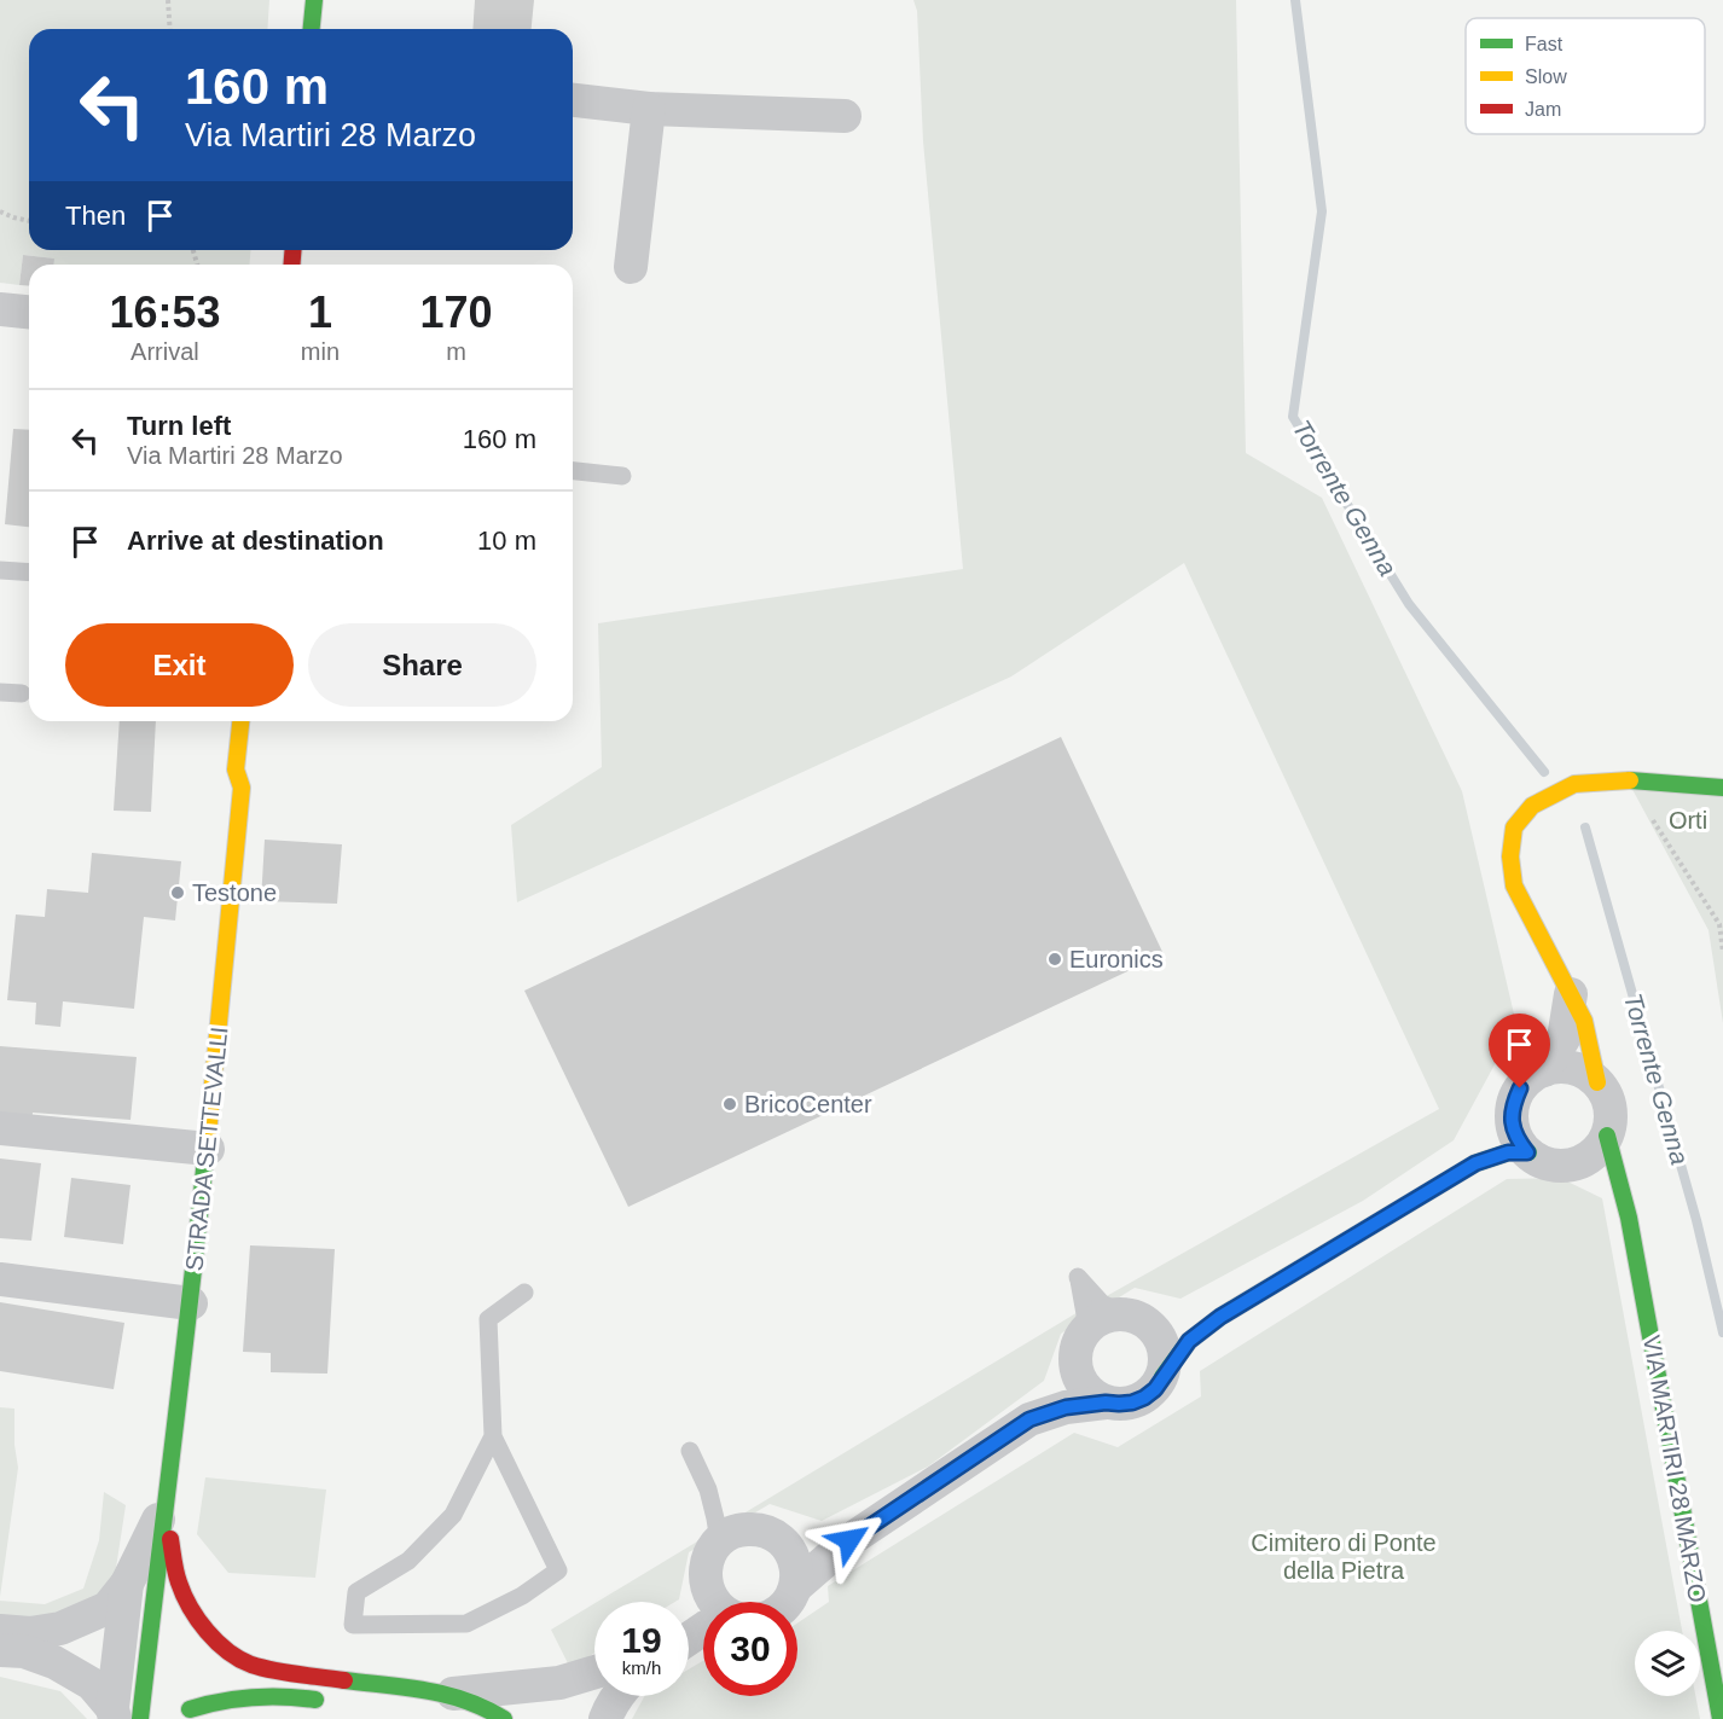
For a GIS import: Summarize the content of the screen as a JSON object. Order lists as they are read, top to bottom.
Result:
{
  "streets": {
    "main road": ["STRADA SETTEVALLI", "VIA MARTIRI 28 MARZO"]
  },
  "water": ["Torrente Genna"],
  "parks": ["Orti", "Cimitero di Ponte della Pietra"],
  "places": ["Testone", "Euronics", "BricoCenter"],
  "legend": ["Fast", "Slow", "Jam"],
  "page": {
    "turn": ["160 m", "Via Martiri 28 Marzo"],
    "then": "Then",
    "eta": [
      "16:53",
      "Arrival",
      "1",
      "min",
      "170",
      "m"
    ],
    "list": [
      {
        "name": "Turn left",
        "note": "Via Martiri 28 Marzo",
        "value": "160 m"
      },
      {
        "name": "Arrive at destination",
        "value": "10 m"
      }
    ],
    "buttons": ["Exit", "Share"],
    "speed": "19 km/h",
    "limit": "30"
  }
}
